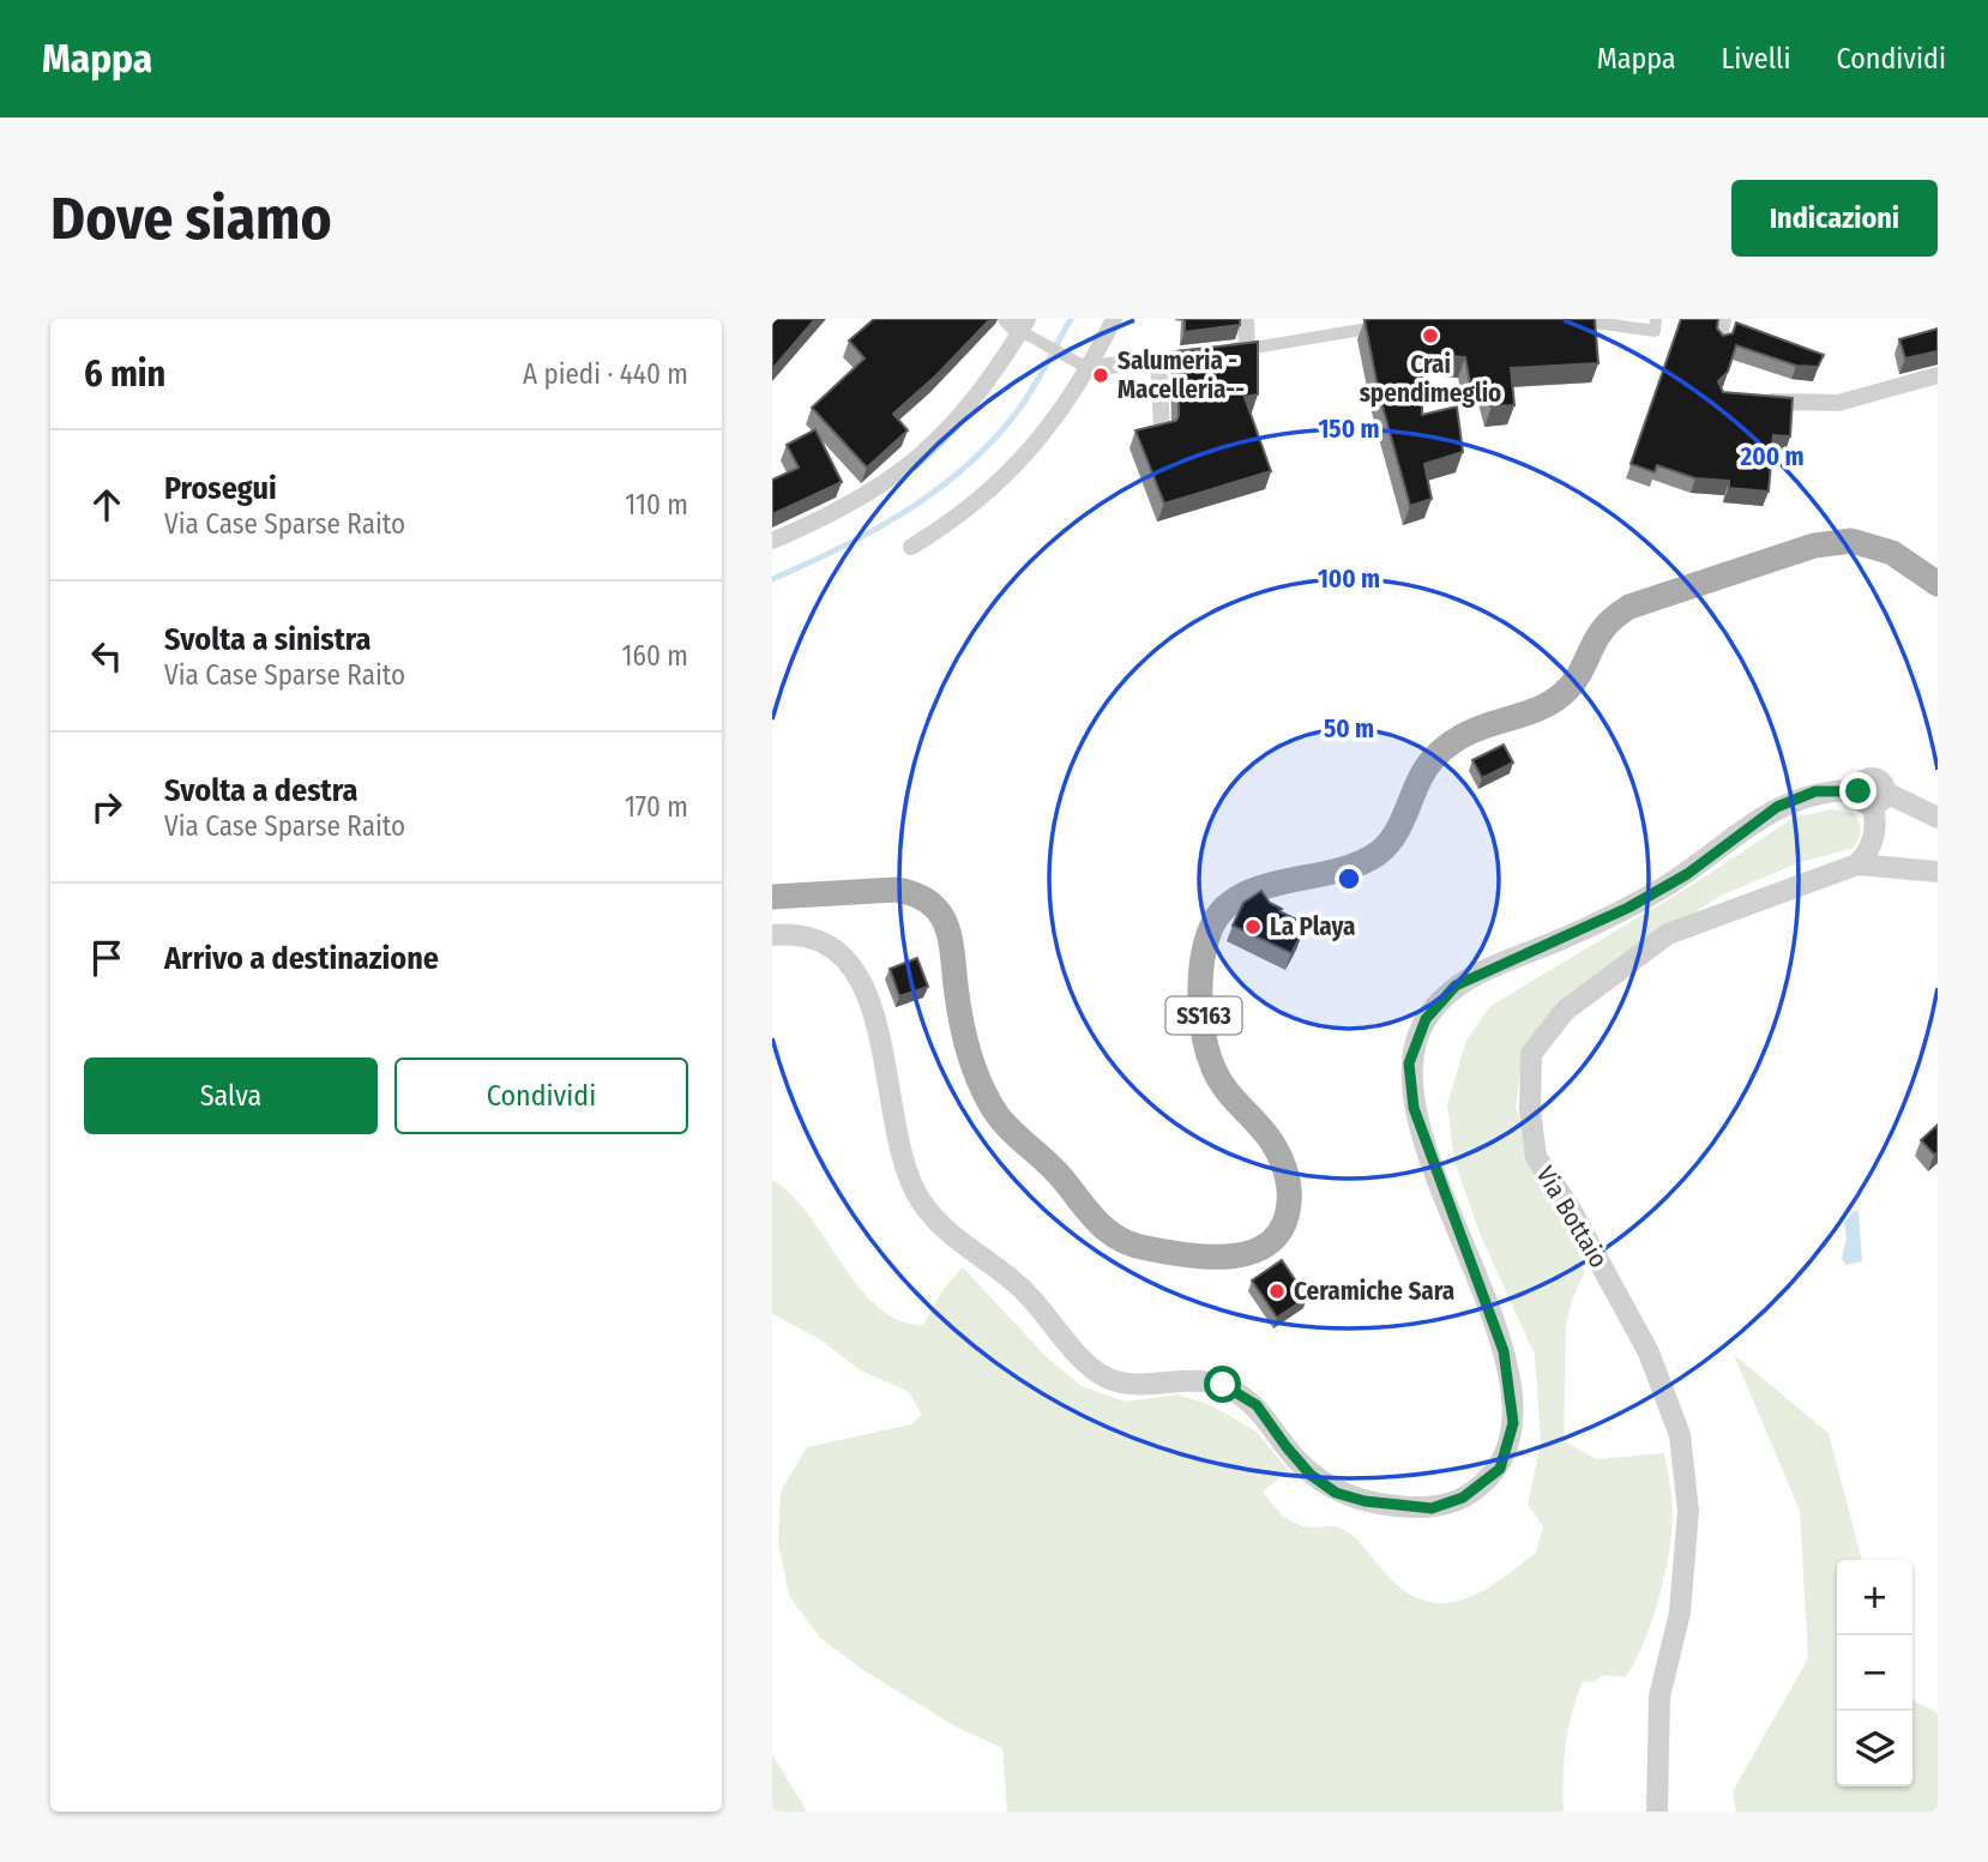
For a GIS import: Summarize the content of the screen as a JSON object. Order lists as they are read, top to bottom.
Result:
{
  "streets": {
    "main road": ["SS163"],
    "street": ["Via Bottaio"]
  },
  "places": [
    "Crai spendimeglio",
    "Salumeria - Macelleria--",
    "La Playa",
    "Ceramiche Sara"
  ],
  "page": {
    "header": "Mappa",
    "nav": ["Mappa", "Livelli", "Condividi"],
    "buttons": [
      "Indicazioni",
      ["Salva", "Condividi"]
    ],
    "title": "Dove siamo",
    "heading": ["6 min", "A piedi · 440 m"],
    "list": [
      ["Prosegui", "Via Case Sparse Raito", "110 m"],
      ["Svolta a sinistra", "Via Case Sparse Raito", "160 m"],
      ["Svolta a destra", "Via Case Sparse Raito", "170 m"],
      "Arrivo a destinazione"
    ],
    "map_buttons": ["+", "−"]
  },
  "rings": [
    "150 m",
    "200 m",
    "100 m",
    "50 m"
  ]
}
